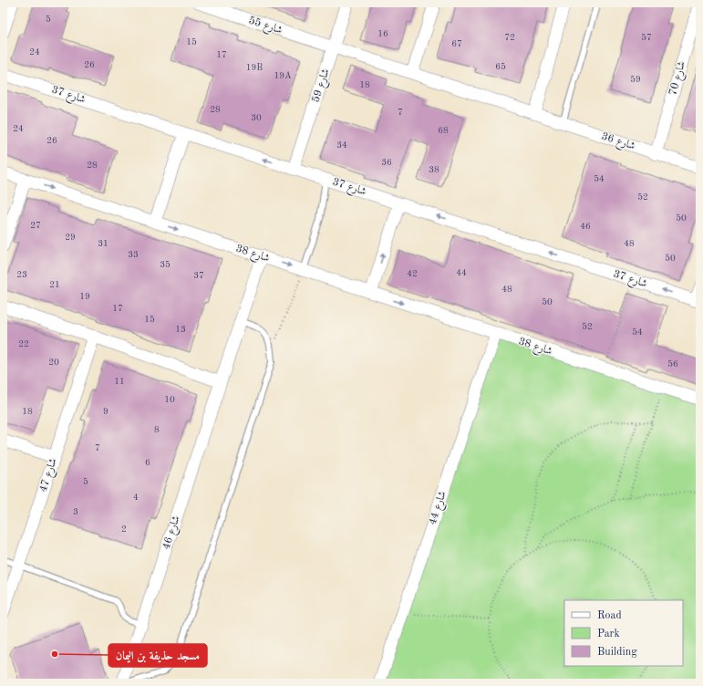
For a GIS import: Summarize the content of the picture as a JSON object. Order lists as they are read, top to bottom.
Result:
{
  "streets": {
    "street": [
      "شارع 55",
      "شارع 70",
      "شارع 59",
      "شارع 37",
      "شارع 36",
      "شارع 38",
      "شارع 47",
      "شارع 44",
      "شارع 46"
    ]
  },
  "crossings": [
    ["شارع 55", "شارع 59"],
    ["شارع 55", "شارع 36"],
    ["شارع 70", "شارع 36"],
    ["شارع 59", "شارع 37"],
    ["شارع 59", "شارع 36"],
    ["شارع 38", "شارع 44"],
    ["شارع 38", "شارع 46"]
  ],
  "one_way": ["شارع 37", "شارع 38"],
  "places": ["مسجد حذيفة بن اليمان"],
  "house_numbers": [
    "5",
    "16",
    "72",
    "57",
    "15",
    "67",
    "24",
    "17",
    "26",
    "65",
    "19B",
    "19A",
    "59",
    "18",
    "28",
    "7",
    "30",
    "24",
    "68",
    "26",
    "34",
    "36",
    "28",
    "38",
    "54",
    "52",
    "50",
    "27",
    "46",
    "29",
    "31",
    "48",
    "33",
    "50",
    "35",
    "44",
    "42",
    "23",
    "37",
    "21",
    "48",
    "19",
    "50",
    "17",
    "15",
    "52",
    "13",
    "54",
    "22",
    "20",
    "56",
    "11",
    "10",
    "18",
    "9",
    "8",
    "7",
    "6",
    "5",
    "4",
    "3",
    "2"
  ],
  "legend": ["Road", "Park", "Building"]
}
